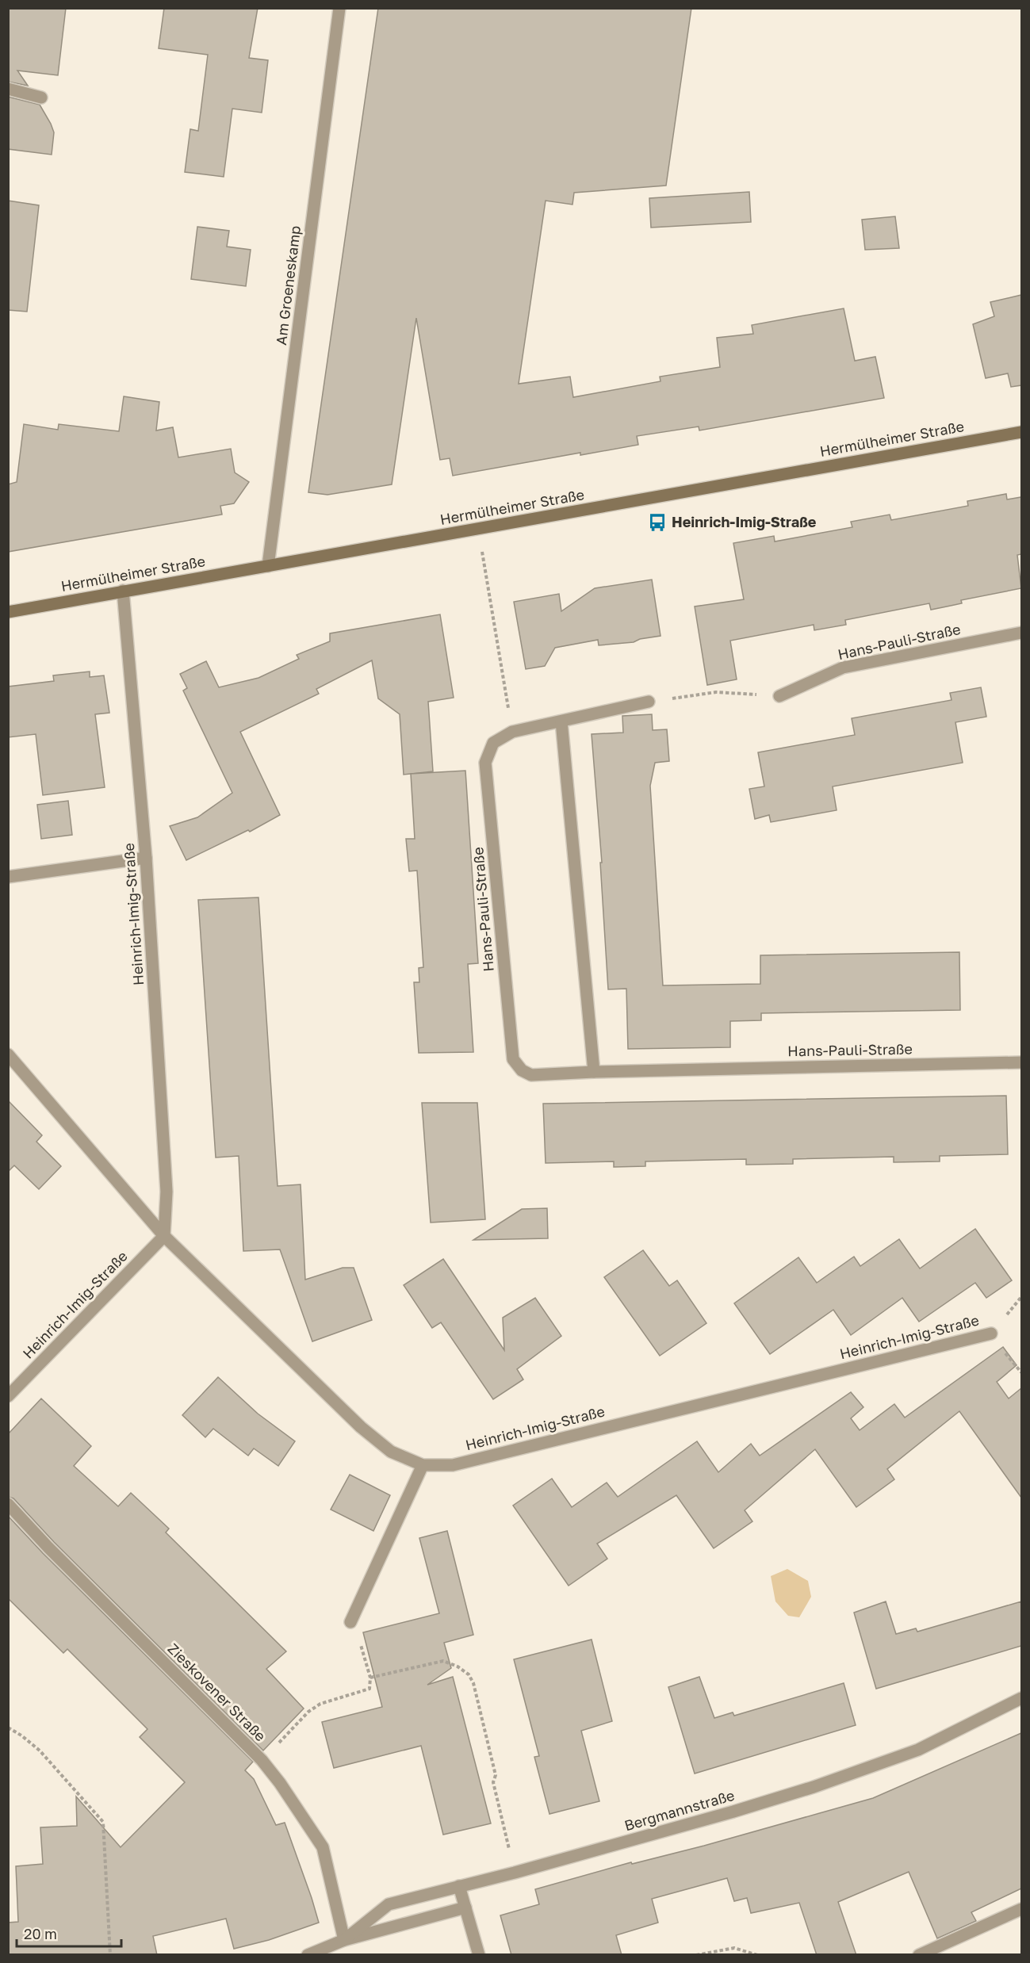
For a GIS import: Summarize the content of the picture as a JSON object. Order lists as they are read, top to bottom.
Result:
{
  "streets": {
    "street": [
      "Am Groeneskamp",
      "Hermülheimer Straße",
      "Hans-Pauli-Straße",
      "Heinrich-Imig-Straße",
      "Zieskovener Straße",
      "Bergmannstraße"
    ]
  },
  "crossings": [
    ["Am Groeneskamp", "Hermülheimer Straße"],
    ["Hermülheimer Straße", "Heinrich-Imig-Straße"],
    ["Zieskovener Straße", "Bergmannstraße"]
  ],
  "places": {
    "bus stop": ["Heinrich-Imig-Straße"]
  },
  "scale_bar": "20 m"
}
